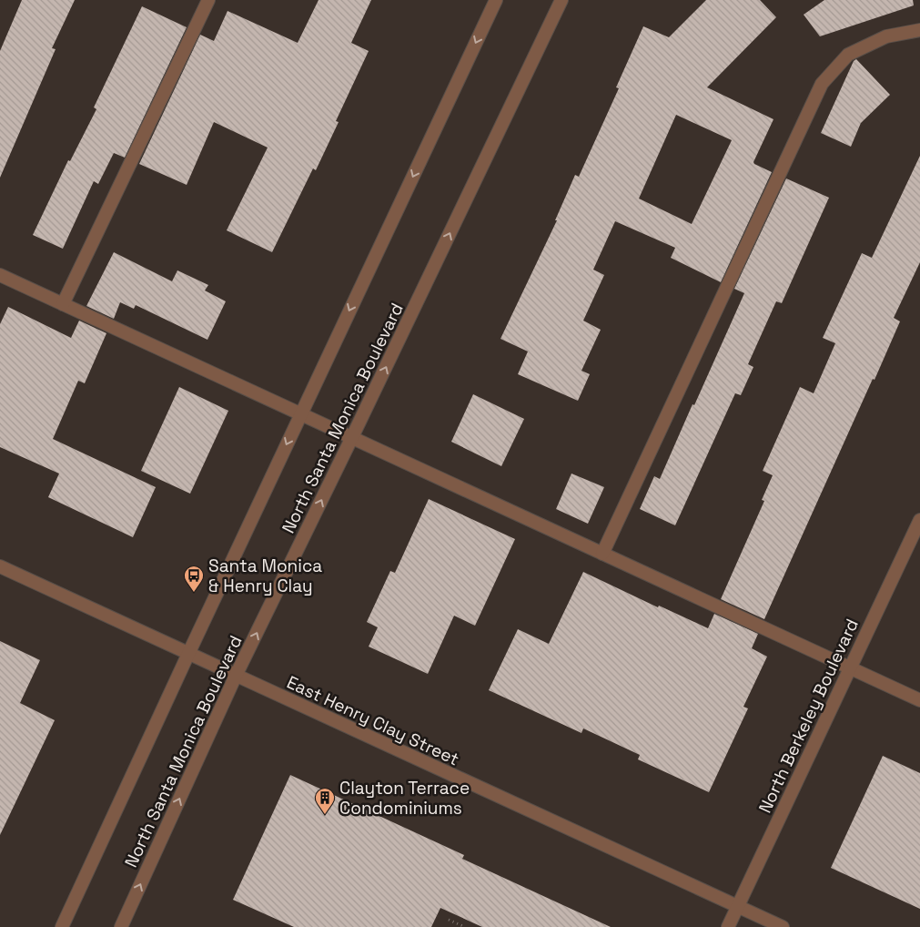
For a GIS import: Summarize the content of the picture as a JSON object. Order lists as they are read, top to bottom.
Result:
{
  "streets": {
    "street": ["North Santa Monica Boulevard", "North Berkeley Boulevard", "East Henry Clay Street"]
  },
  "crossings": [
    ["North Santa Monica Boulevard", "East Henry Clay Street"],
    ["North Berkeley Boulevard", "East Henry Clay Street"]
  ],
  "places": {
    "bus stop": ["Santa Monica & Henry Clay"],
    "building": ["Clayton Terrace Condominiums"]
  }
}
